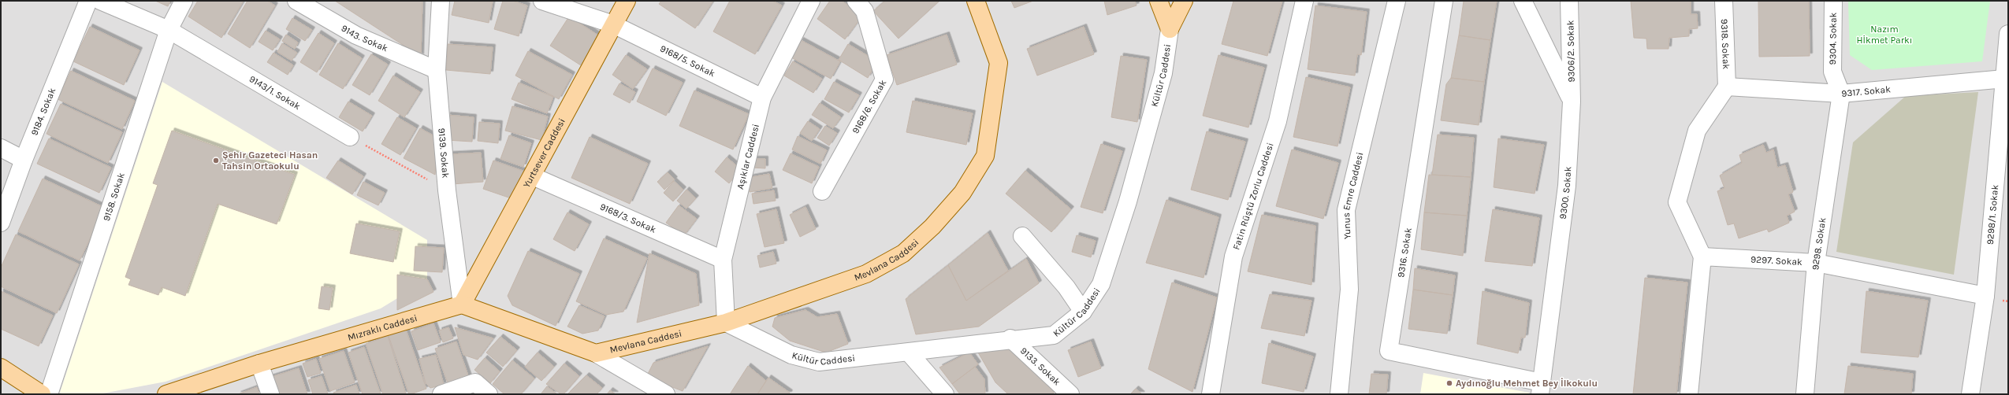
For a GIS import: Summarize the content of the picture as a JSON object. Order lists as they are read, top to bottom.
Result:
{
  "streets": {
    "main road": [
      "Kültür Caddesi",
      "Yurtsever Caddesi",
      "Mevlana Caddesi",
      "Mızraklı Caddesi"
    ],
    "street": [
      "9143. Sokak",
      "9304. Sokak",
      "9318. Sokak",
      "9306/2. Sokak",
      "9168/5. Sokak",
      "9317. Sokak",
      "9143/1. Sokak",
      "9168/6. Sokak",
      "9184. Sokak",
      "9139. Sokak",
      "Aşıklar Caddesi",
      "9300. Sokak",
      "Yunus Emre Caddesi",
      "9158. Sokak",
      "Fatin Rüştü Zorlu Caddesi",
      "9298/1. Sokak",
      "9168/3. Sokak",
      "9298. Sokak",
      "9316. Sokak",
      "9297. Sokak",
      "9133. Sokak"
    ]
  },
  "crossings": [
    ["9143. Sokak", "9139. Sokak"],
    ["9304. Sokak", "9317. Sokak"],
    ["9304. Sokak", "9298. Sokak"],
    ["9318. Sokak", "9317. Sokak"],
    ["9306/2. Sokak", "9300. Sokak"],
    ["9168/5. Sokak", "Yurtsever Caddesi"],
    ["9168/5. Sokak", "Aşıklar Caddesi"],
    ["Kültür Caddesi", "Aşıklar Caddesi"],
    ["Kültür Caddesi", "Mevlana Caddesi"],
    ["Kültür Caddesi", "9133. Sokak"],
    ["9317. Sokak", "9298/1. Sokak"],
    ["9317. Sokak", "9298. Sokak"],
    ["9143/1. Sokak", "9158. Sokak"],
    ["9139. Sokak", "Yurtsever Caddesi"],
    ["9139. Sokak", "Mızraklı Caddesi"],
    ["Yurtsever Caddesi", "9168/3. Sokak"],
    ["Yurtsever Caddesi", "Mızraklı Caddesi"],
    ["Aşıklar Caddesi", "9168/3. Sokak"],
    ["Aşıklar Caddesi", "Mevlana Caddesi"],
    ["9300. Sokak", "9316. Sokak"],
    ["9298/1. Sokak", "9297. Sokak"],
    ["9298. Sokak", "9297. Sokak"]
  ],
  "parks": ["Nazım Hİkmet Parkı"],
  "places": ["Şehir Gazeteci Hasan Tahsin Ortaokulu", "Aydınoğlu Mehmet Bey İlkokulu"]
}
